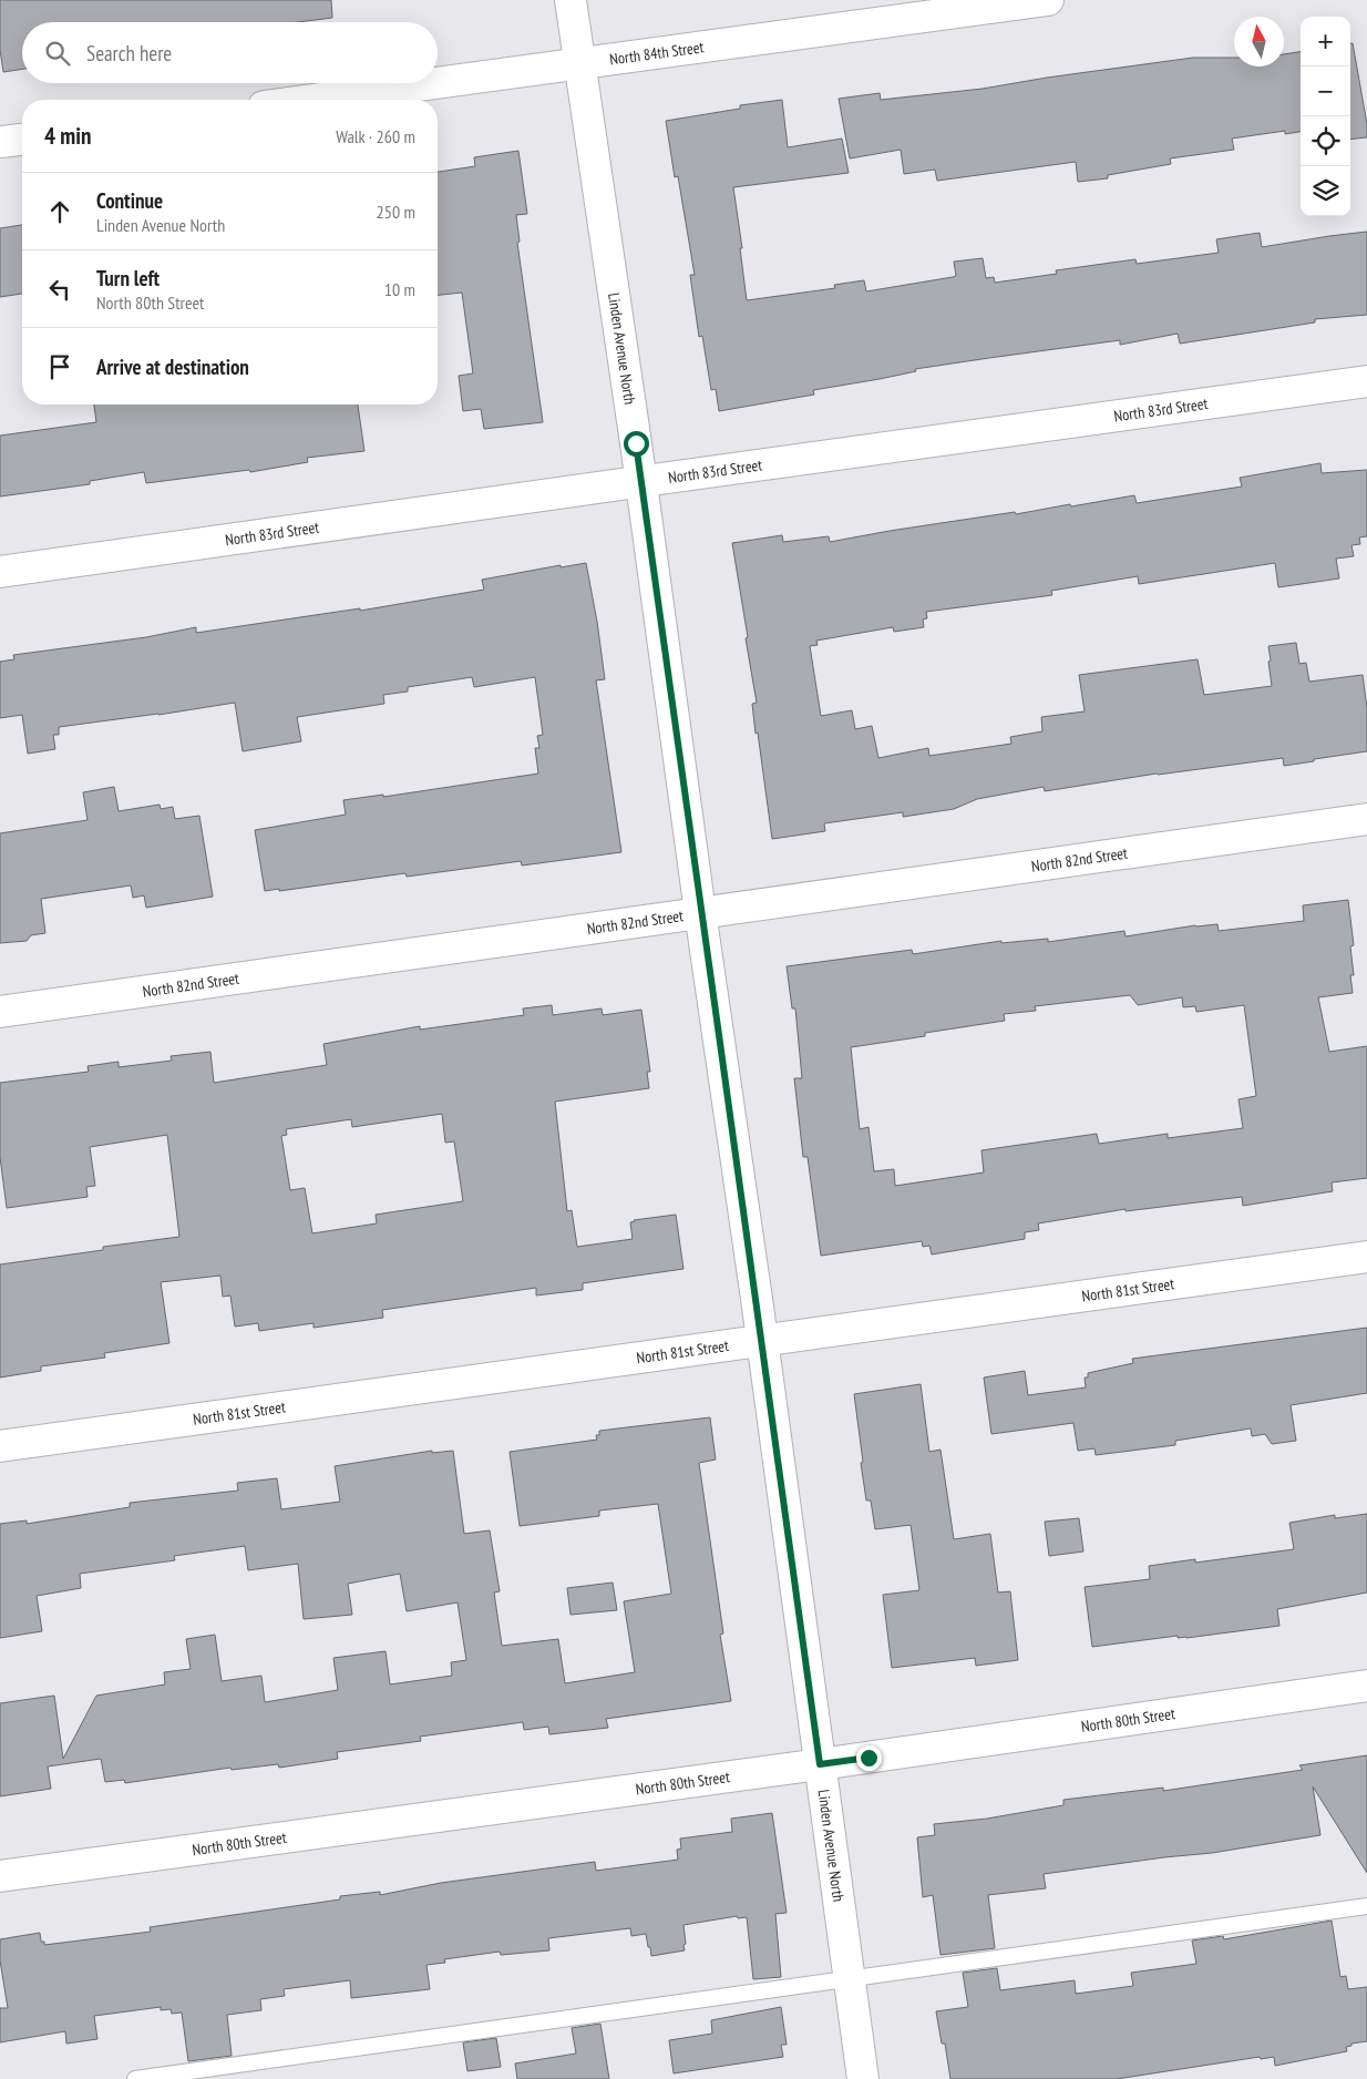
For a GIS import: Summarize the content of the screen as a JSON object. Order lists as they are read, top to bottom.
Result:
{
  "streets": {
    "street": [
      "North 84th Street",
      "Linden Avenue North",
      "North 83rd Street",
      "North 82nd Street",
      "North 81st Street",
      "North 80th Street"
    ]
  },
  "crossings": [
    ["North 84th Street", "Linden Avenue North"],
    ["Linden Avenue North", "North 83rd Street"],
    ["Linden Avenue North", "North 82nd Street"],
    ["Linden Avenue North", "North 81st Street"],
    ["Linden Avenue North", "North 80th Street"]
  ],
  "north": "top",
  "page": {
    "map_buttons": ["+", "−"],
    "search": "Search here",
    "heading": ["4 min", "Walk · 260 m"],
    "list": [
      ["Continue", "Linden Avenue North", "250 m"],
      ["Turn left", "North 80th Street", "10 m"],
      "Arrive at destination"
    ]
  }
}
